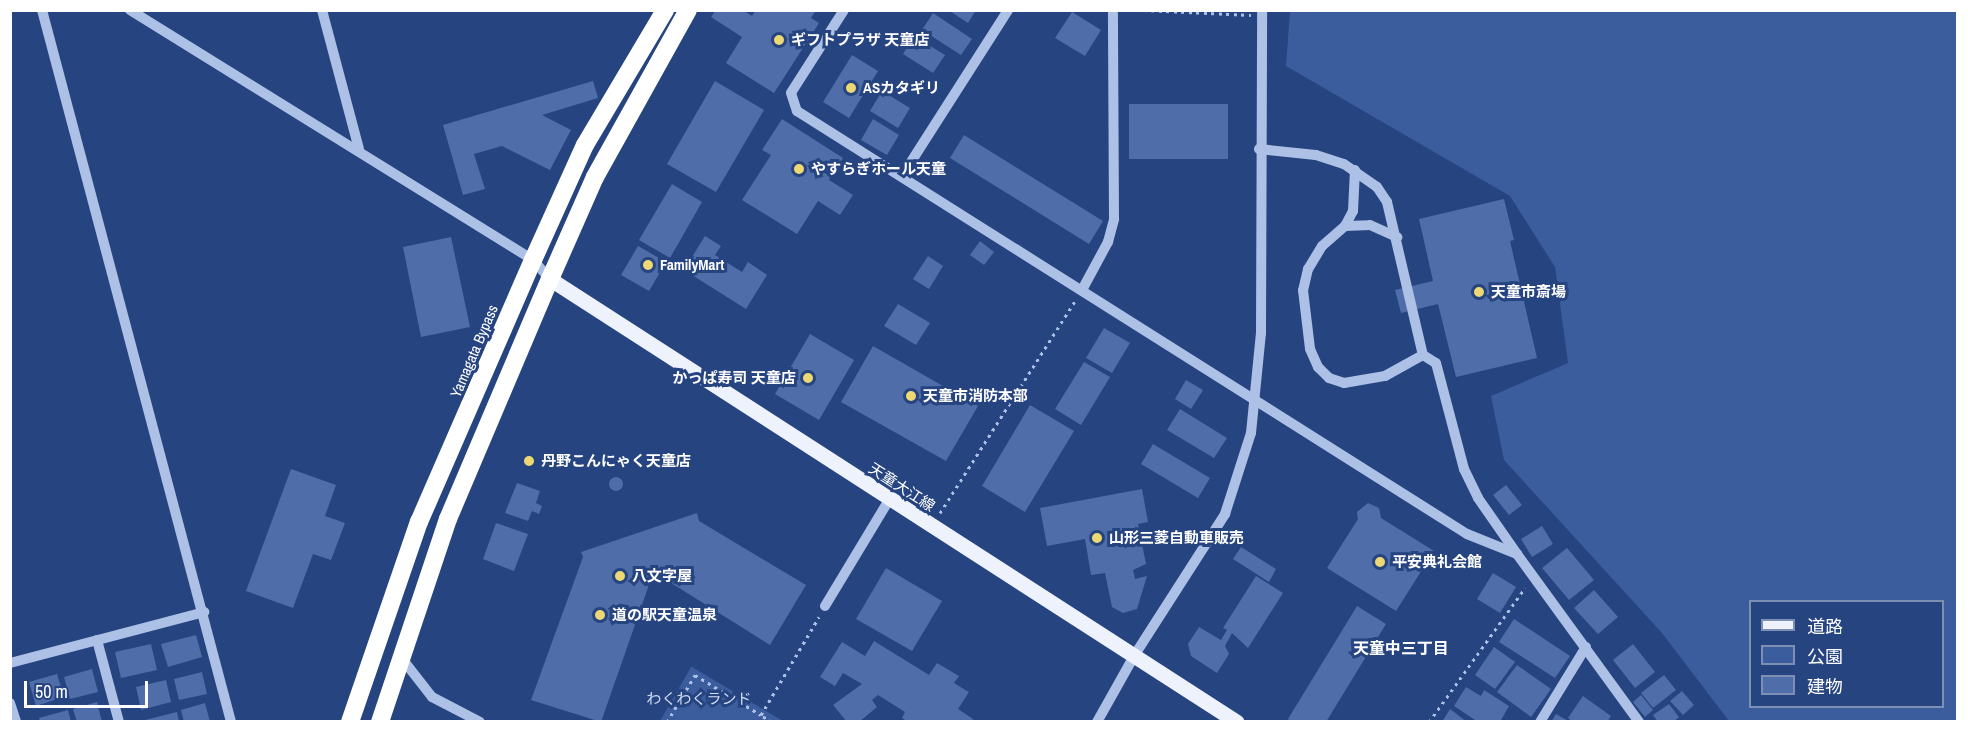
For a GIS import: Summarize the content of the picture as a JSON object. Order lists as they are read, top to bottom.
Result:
{
  "streets": {
    "highway": ["Yamagata Bypass"],
    "main road": ["天童大江線"]
  },
  "districts": ["天童中三丁目"],
  "parks": ["わくわくランド"],
  "places": [
    "ギフトプラザ 天童店",
    "ASカタギリ",
    "やすらぎホール天童",
    "FamilyMart",
    "天童市斎場",
    "かっぱ寿司 天童店",
    "天童市消防本部",
    "丹野こんにゃく天童店",
    "山形三菱自動車販売",
    "平安典礼会館",
    "八文字屋",
    "道の駅天童温泉"
  ],
  "legend": ["道路", "公園", "建物"],
  "scale_bar": "50 m"
}
